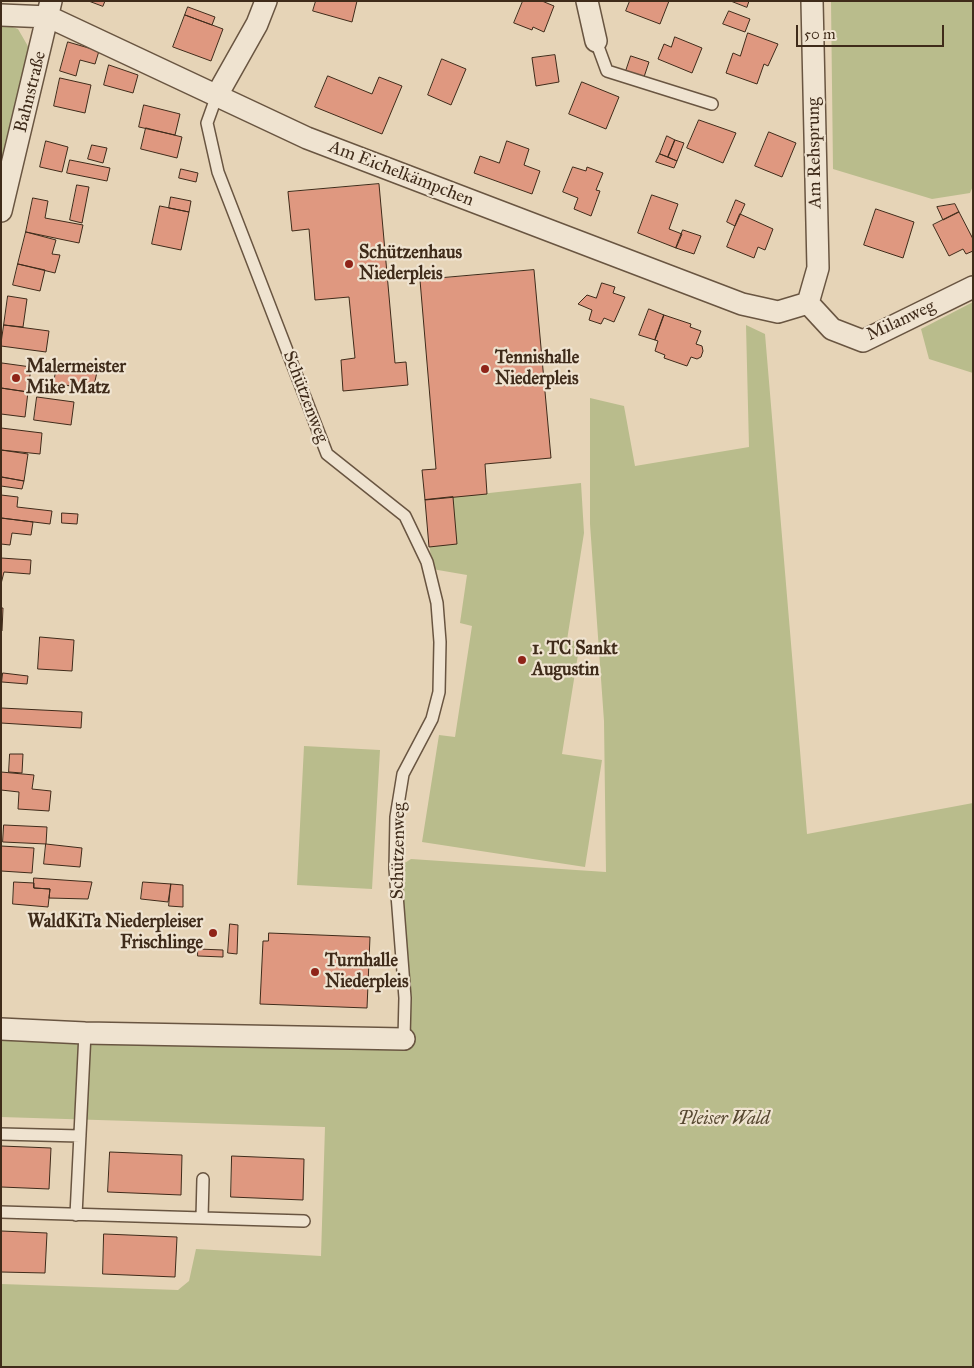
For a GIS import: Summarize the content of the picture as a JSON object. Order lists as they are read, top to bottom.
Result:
{
  "streets": {
    "street": [
      "Bahnstraße",
      "Am Rehsprung",
      "Am Eichelkämpchen",
      "Milanweg",
      "Schützenweg"
    ]
  },
  "crossings": [
    ["Bahnstraße", "Am Eichelkämpchen"],
    ["Am Rehsprung", "Am Eichelkämpchen"],
    ["Am Rehsprung", "Milanweg"],
    ["Am Eichelkämpchen", "Milanweg"],
    ["Am Eichelkämpchen", "Schützenweg"]
  ],
  "parks": ["Pleiser Wald"],
  "places": [
    "Schützenhaus Niederpleis",
    "Tennishalle Niederpleis",
    "Malermeister Mike Matz",
    "1. TC Sankt Augustin",
    "WaldKiTa Niederpleiser Frischlinge",
    "Turnhalle Niederpleis"
  ],
  "scale_bar": "50 m"
}
